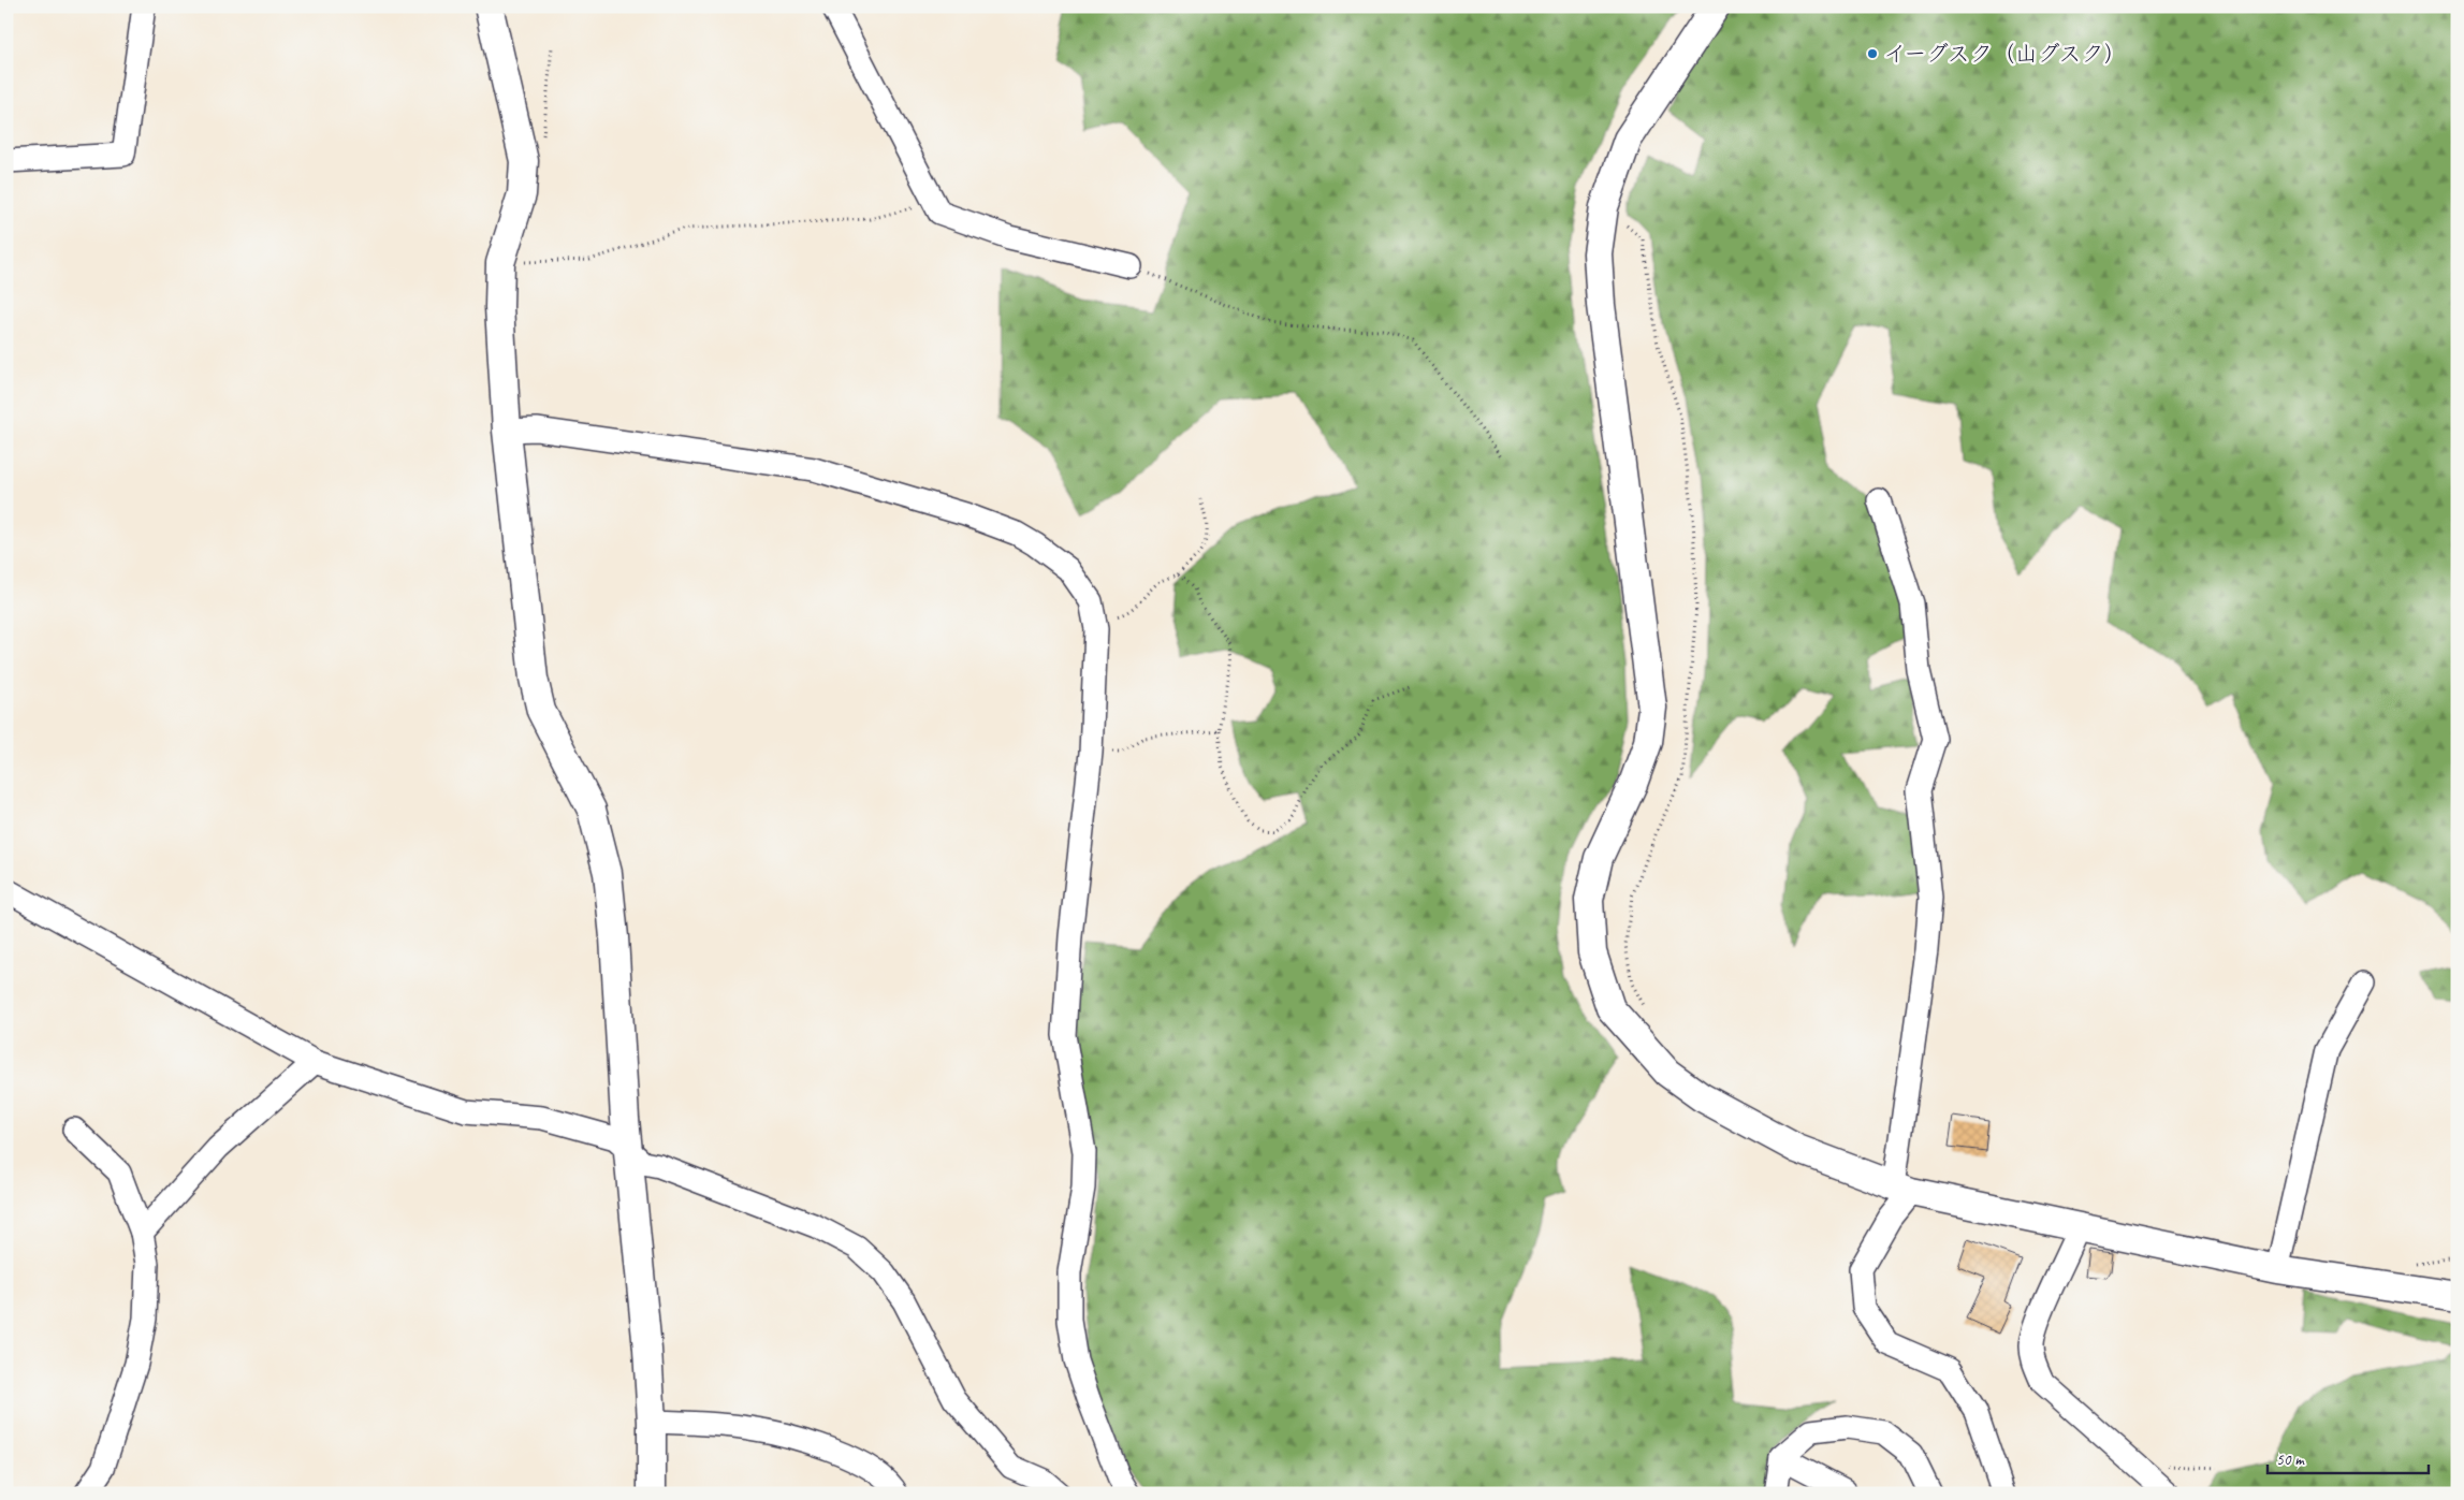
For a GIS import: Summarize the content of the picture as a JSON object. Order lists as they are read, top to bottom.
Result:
{
  "places": ["イーグスク（山グスク）"],
  "scale_bar": "50 m"
}
